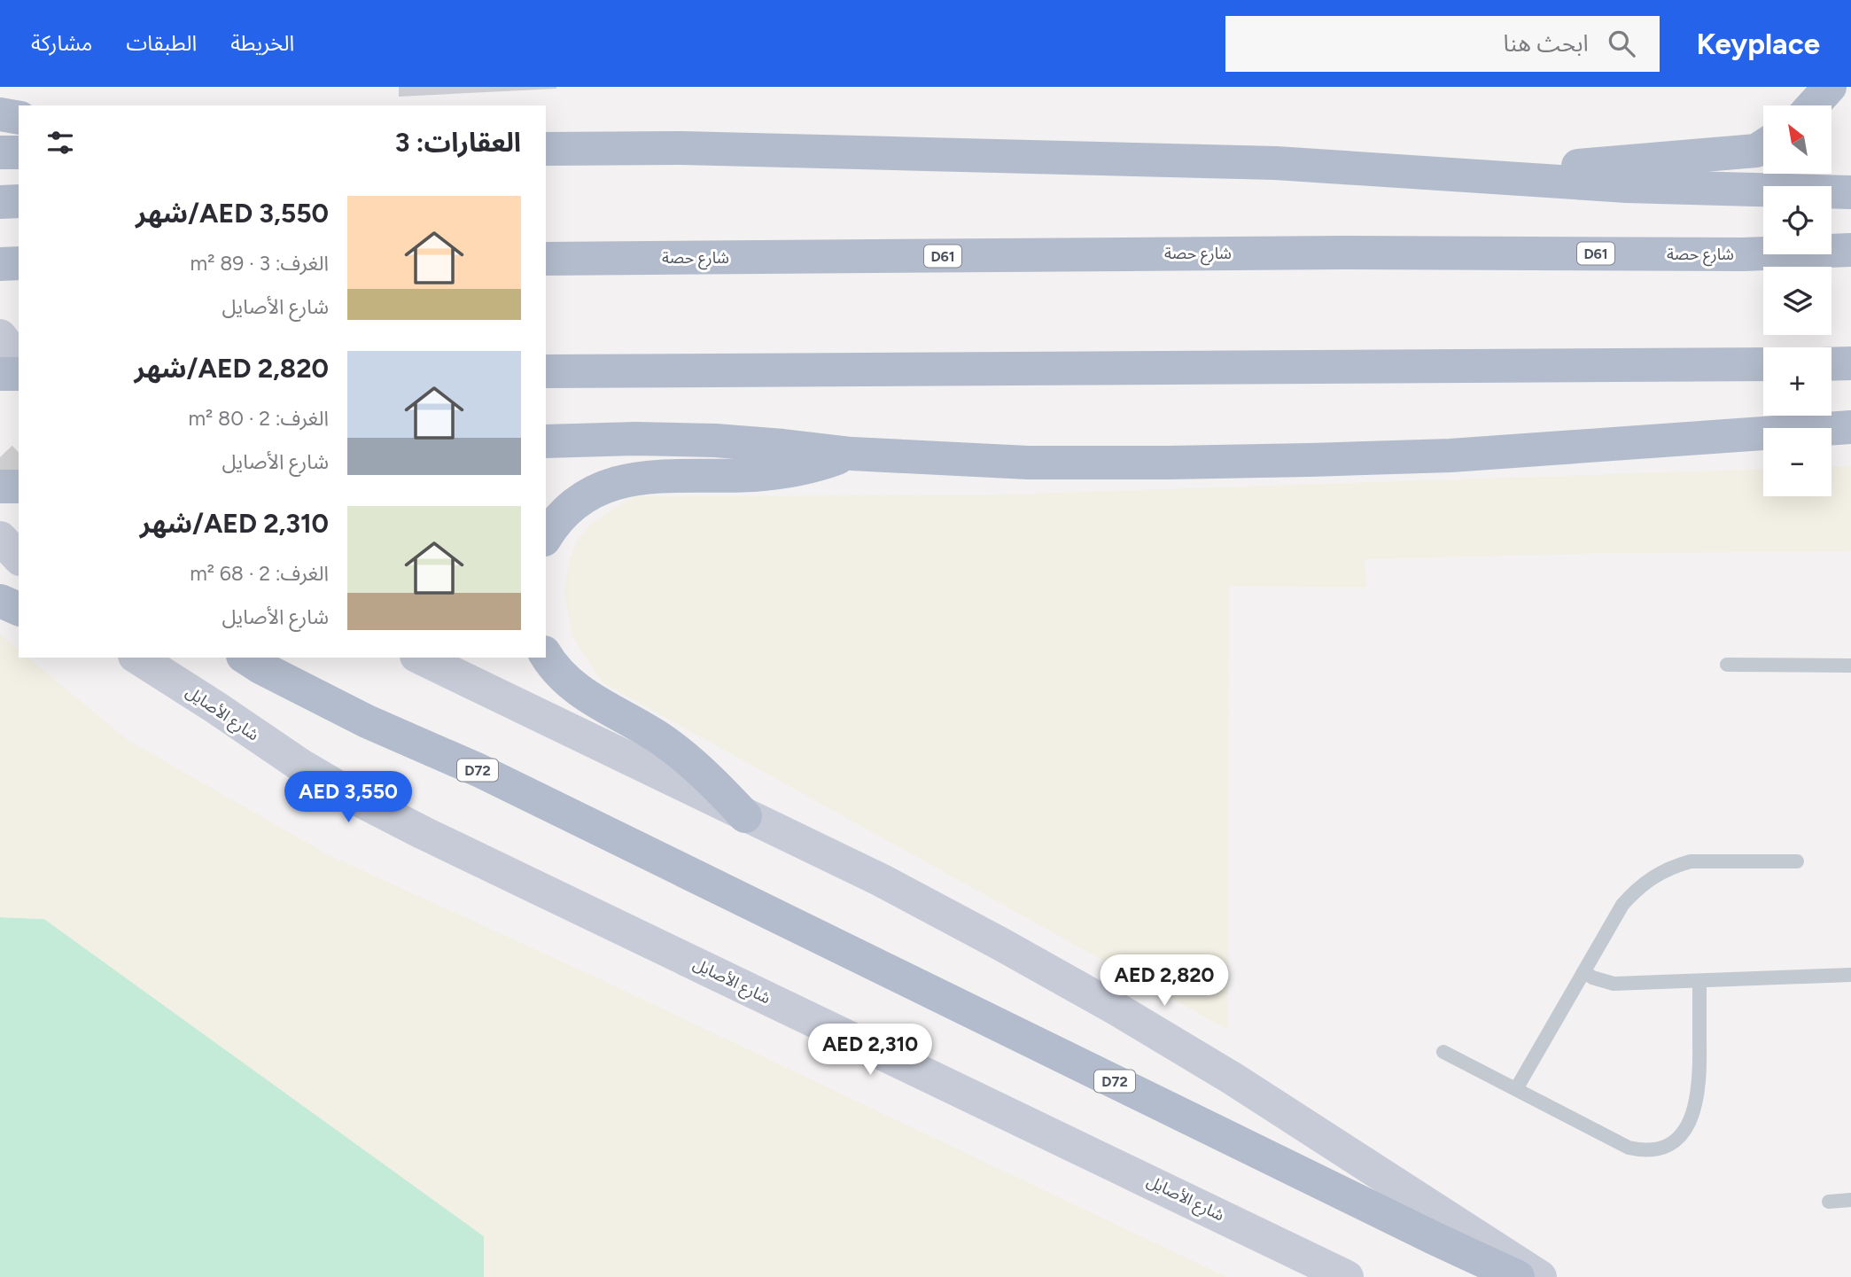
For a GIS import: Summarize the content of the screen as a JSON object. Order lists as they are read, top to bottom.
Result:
{
  "streets": {
    "main road": [
      "شارع حصة",
      "D61",
      "شارع الأصايل",
      "D72"
    ]
  },
  "north": "top left",
  "page": {
    "header": "Keyplace",
    "search": "ابحث هنا",
    "nav": ["الخريطة", "الطبقات", "مشاركة"],
    "map_buttons": ["+", "−"],
    "heading": "العقارات: 3",
    "list": [
      {
        "name": "AED 3,550/شهر",
        "note": "الغرف: 3 · 89 m² · شارع الأصايل"
      },
      {
        "name": "AED 2,820/شهر",
        "note": "الغرف: 2 · 80 m² · شارع الأصايل"
      },
      {
        "name": "AED 2,310/شهر",
        "note": "الغرف: 2 · 68 m² · شارع الأصايل"
      }
    ],
    "price": ["AED 3,550", "AED 2,820", "AED 2,310"]
  }
}
